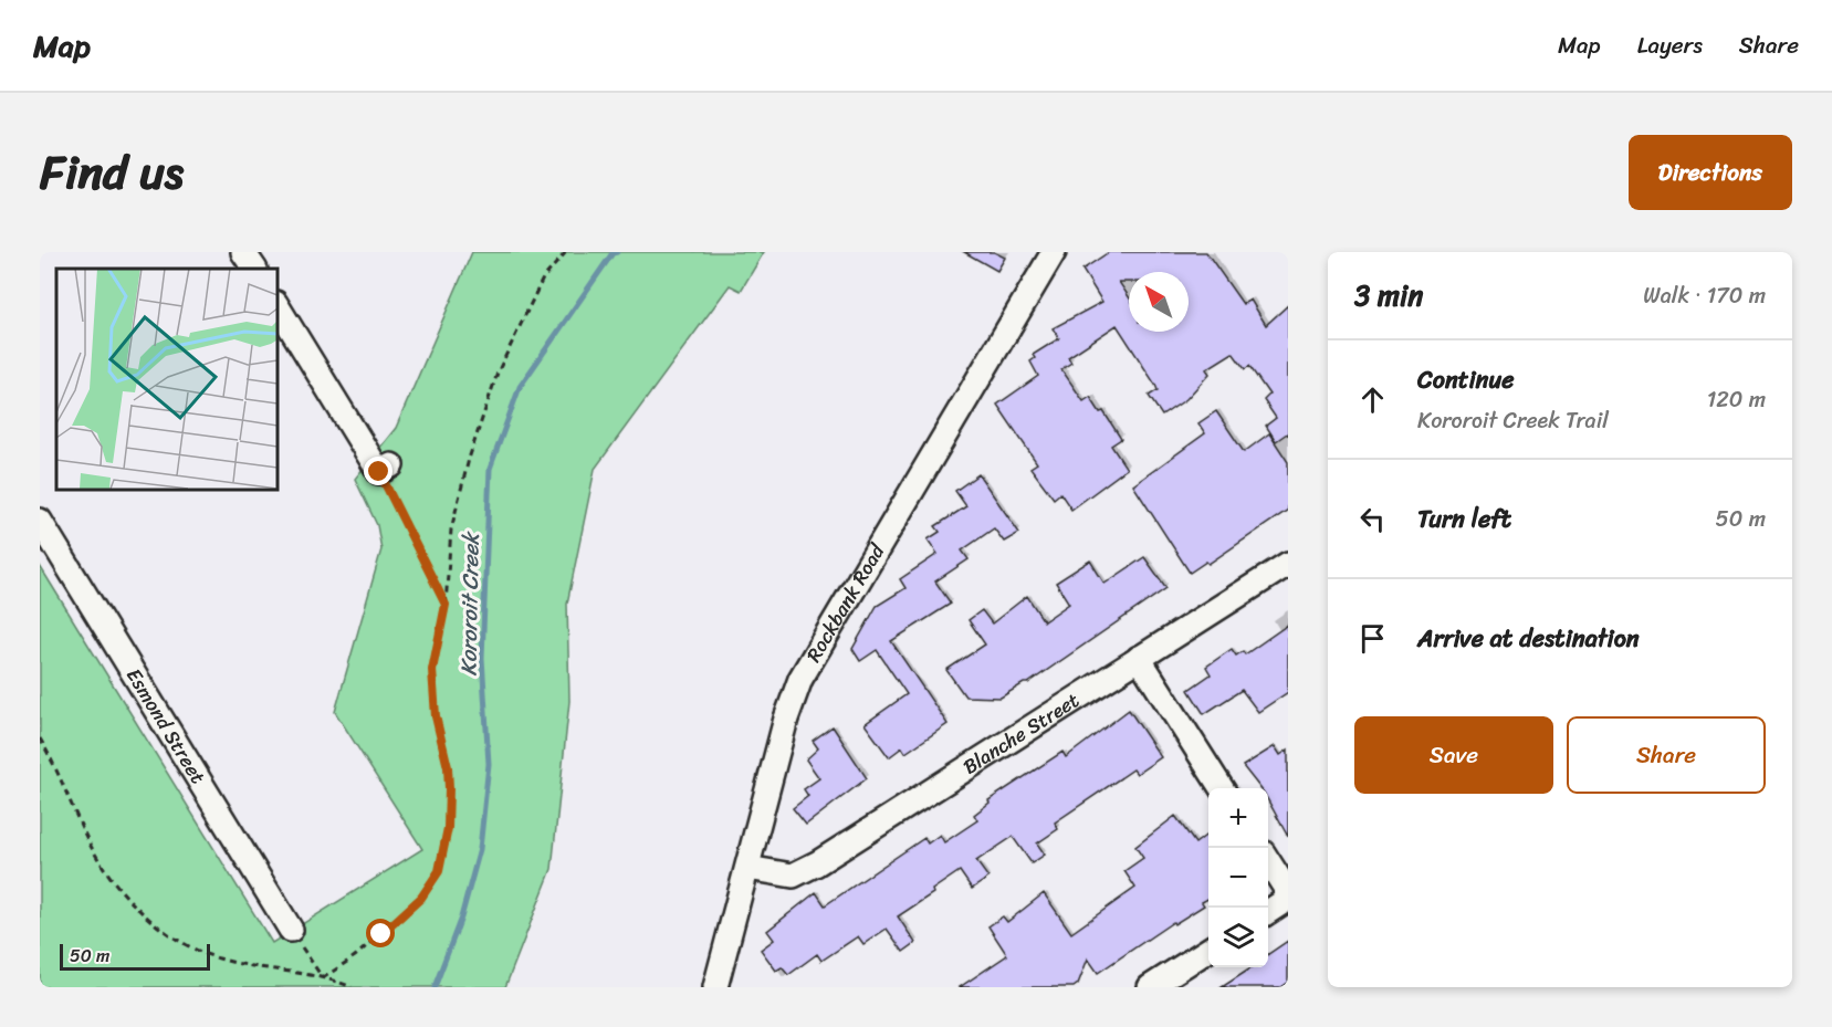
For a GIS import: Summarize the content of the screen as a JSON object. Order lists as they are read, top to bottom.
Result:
{
  "streets": {
    "street": ["Rockbank Road", "Esmond Street", "Blanche Street"]
  },
  "crossings": [
    ["Rockbank Road", "Blanche Street"]
  ],
  "water": ["Kororoit Creek"],
  "scale_bar": "50 m",
  "north": "top left",
  "page": {
    "header": "Map",
    "nav": ["Map", "Layers", "Share"],
    "title": "Find us",
    "buttons": [
      "Directions",
      ["Save", "Share"]
    ],
    "heading": ["3 min", "Walk · 170 m"],
    "list": [
      ["Continue", "Kororoit Creek Trail", "120 m"],
      ["Turn left", "50 m"],
      "Arrive at destination"
    ],
    "map_buttons": ["+", "−"],
    "scale": "50 m"
  }
}
